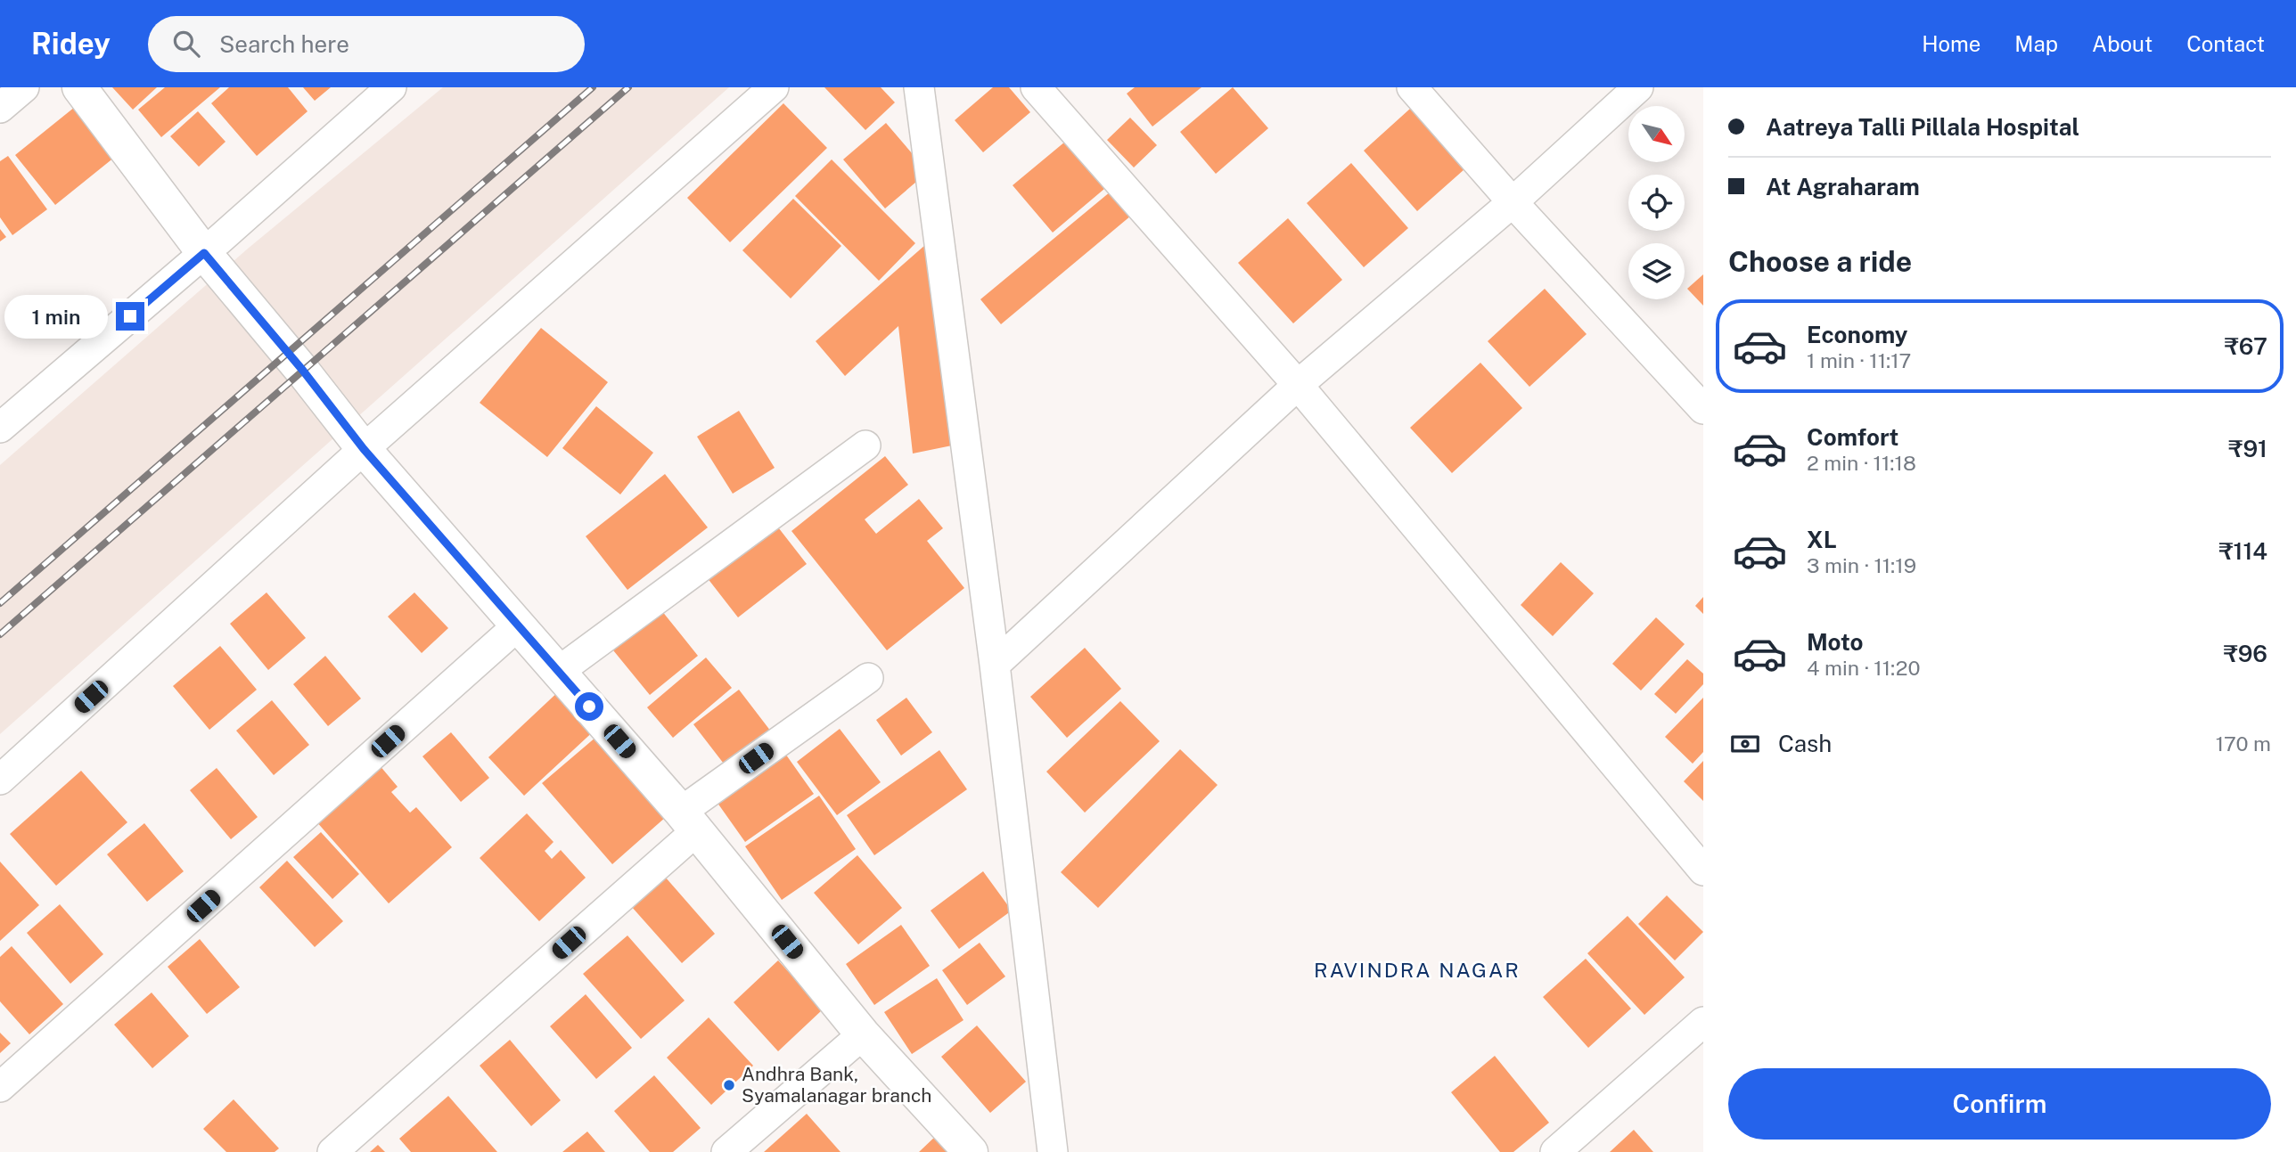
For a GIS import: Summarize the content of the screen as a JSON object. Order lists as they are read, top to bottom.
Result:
{
  "districts": ["RAVINDRA NAGAR"],
  "places": ["Andhra Bank, Syamalanagar branch"],
  "north": "bottom right",
  "page": {
    "header": "Ridey",
    "search": "Search here",
    "nav": [
      "Home",
      "Map",
      "About",
      "Contact"
    ],
    "banner": ["Aatreya Talli Pillala Hospital", "At Agraharam"],
    "heading": "Choose a ride",
    "bubble": "1 min",
    "list": [
      {
        "name": "Economy",
        "note": "1 min · 11:17",
        "value": "₹67"
      },
      {
        "name": "Comfort",
        "note": "2 min · 11:18",
        "value": "₹91"
      },
      {
        "name": "XL",
        "note": "3 min · 11:19",
        "value": "₹114"
      },
      {
        "name": "Moto",
        "note": "4 min · 11:20",
        "value": "₹96"
      }
    ],
    "pay": ["Cash", "170 m"],
    "buttons": "Confirm"
  }
}
